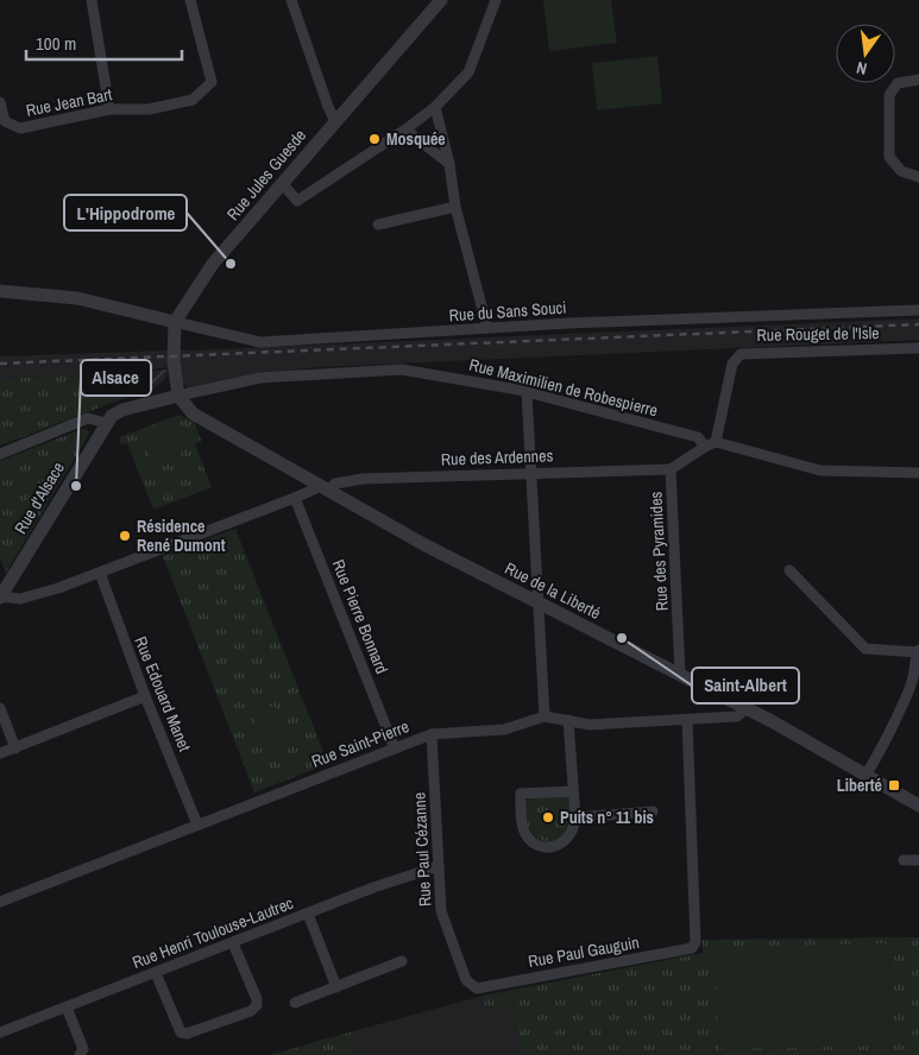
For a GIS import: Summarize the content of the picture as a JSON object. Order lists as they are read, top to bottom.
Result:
{
  "streets": {
    "street": [
      "Rue Jean Bart",
      "Rue Jules Guesde",
      "Rue du Sans Souci",
      "Rue Rouget de l'Isle",
      "Rue Maximilien de Robespierre",
      "Rue des Ardennes",
      "Rue d'Alsace",
      "Rue des Pyramides",
      "Rue de la Liberté",
      "Rue Pierre Bonnard",
      "Rue Edouard Manet",
      "Rue Saint-Pierre",
      "Rue Paul Cézanne",
      "Rue Henri Toulouse-Lautrec",
      "Rue Paul Gauguin"
    ]
  },
  "crossings": [
    ["Rue Jules Guesde", "Rue du Sans Souci"],
    ["Rue Maximilien de Robespierre", "Rue d'Alsace"],
    ["Rue Maximilien de Robespierre", "Rue des Pyramides"],
    ["Rue Maximilien de Robespierre", "Rue de la Liberté"],
    ["Rue des Ardennes", "Rue d'Alsace"],
    ["Rue des Ardennes", "Rue des Pyramides"],
    ["Rue des Ardennes", "Rue de la Liberté"],
    ["Rue des Ardennes", "Rue Pierre Bonnard"],
    ["Rue des Ardennes", "Rue Edouard Manet"],
    ["Rue d'Alsace", "Rue de la Liberté"],
    ["Rue des Pyramides", "Rue de la Liberté"],
    ["Rue de la Liberté", "Rue Saint-Pierre"],
    ["Rue Pierre Bonnard", "Rue Saint-Pierre"],
    ["Rue Edouard Manet", "Rue Saint-Pierre"],
    ["Rue Saint-Pierre", "Rue Paul Cézanne"],
    ["Rue Saint-Pierre", "Rue Paul Gauguin"],
    ["Rue Paul Cézanne", "Rue Henri Toulouse-Lautrec"],
    ["Rue Paul Cézanne", "Rue Paul Gauguin"]
  ],
  "places": {
    "other": [
      "Mosquée",
      "L'Hippodrome",
      "Alsace",
      "Résidence René Dumont",
      "Saint-Albert",
      "Puits n° 11 bis"
    ],
    "transit": ["Liberté"]
  },
  "scale_bar": "100 m",
  "north": "bottom"
}
